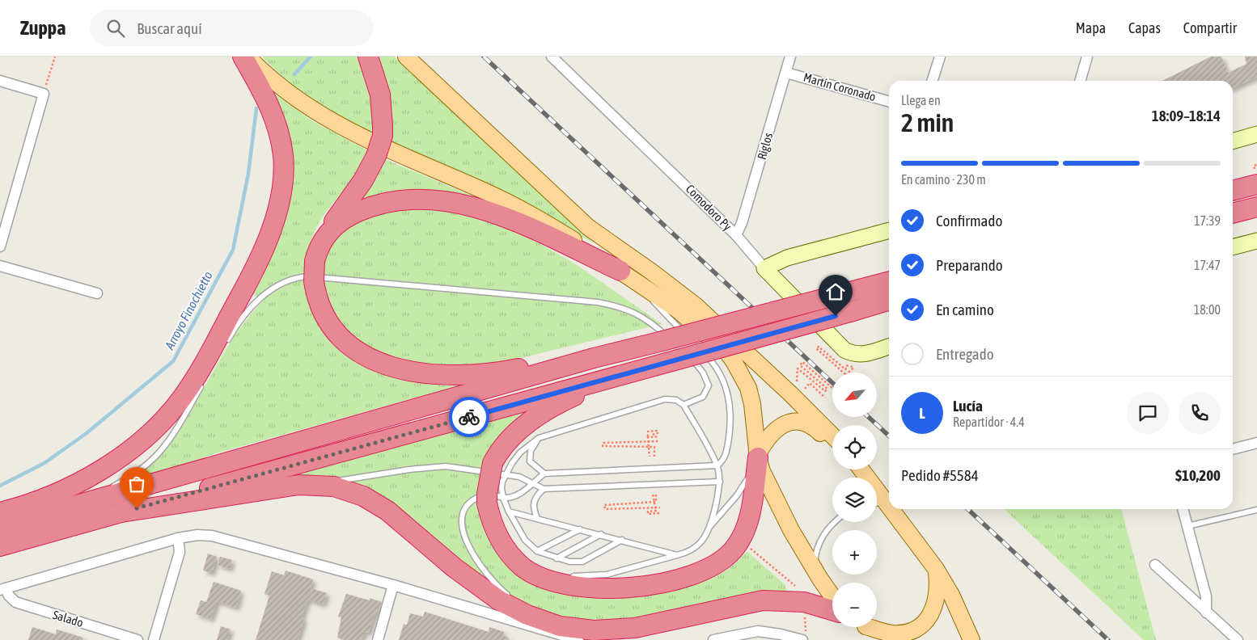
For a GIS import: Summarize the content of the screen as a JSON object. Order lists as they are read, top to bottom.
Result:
{
  "streets": {
    "street": [
      "Martín Coronado",
      "Riglos",
      "Comodoro Py",
      "Salado"
    ]
  },
  "crossings": [
    ["Martín Coronado", "Riglos"],
    ["Riglos", "Comodoro Py"]
  ],
  "water": ["Arroyo Finochietto"],
  "north": "bottom left",
  "page": {
    "header": "Zuppa",
    "search": "Buscar aquí",
    "nav": ["Mapa", "Capas", "Compartir"],
    "heading": ["2 min", "Llega en", "18:09–18:14"],
    "panel": [
      "Lucía",
      "Repartidor · 4.4",
      "Pedido #5584",
      "$10,200"
    ],
    "bar": "En camino · 230 m",
    "list": [
      ["Confirmado", "17:39"],
      ["Preparando", "17:47"],
      ["En camino", "18:00"],
      "Entregado"
    ],
    "map_buttons": ["+", "−"],
    "round": "L"
  }
}
